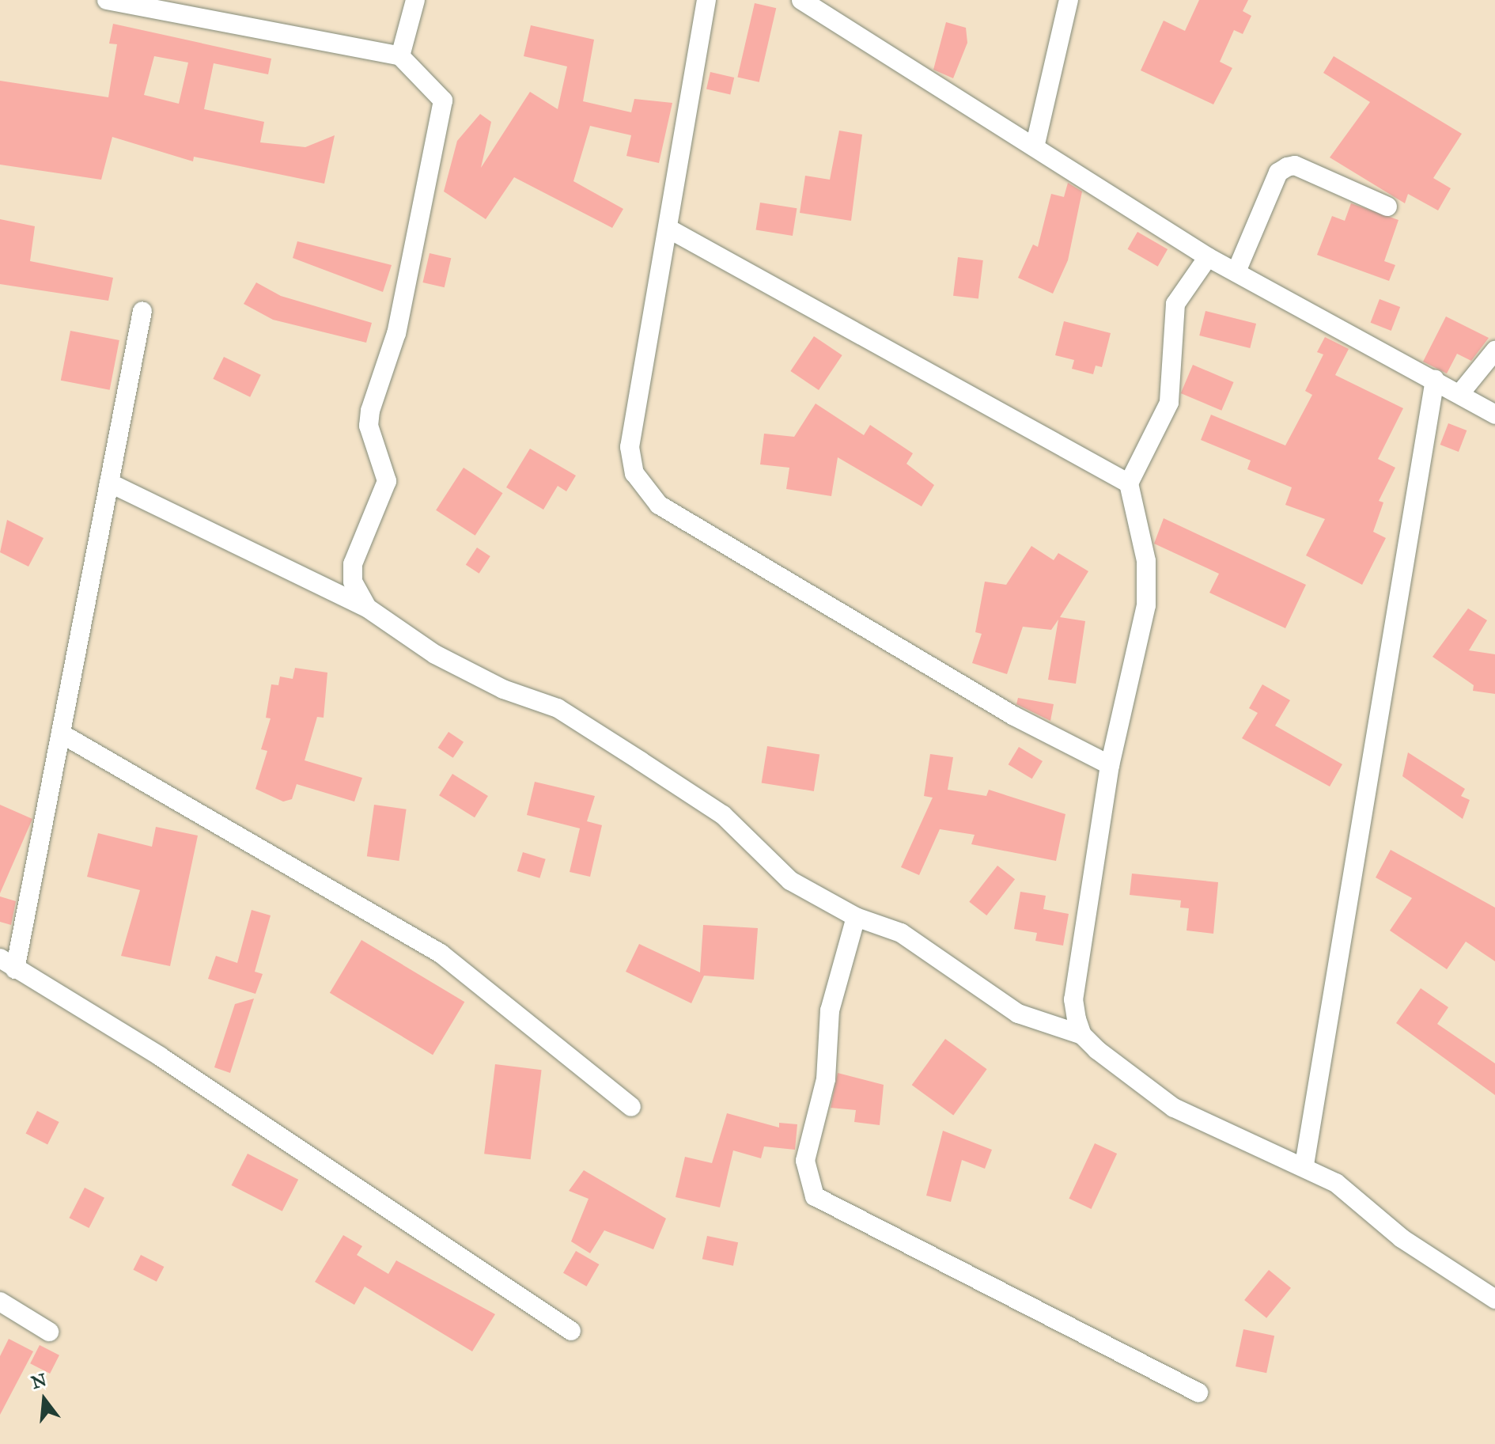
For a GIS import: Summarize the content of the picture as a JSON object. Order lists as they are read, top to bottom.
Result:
{
  "north": "top"
}
